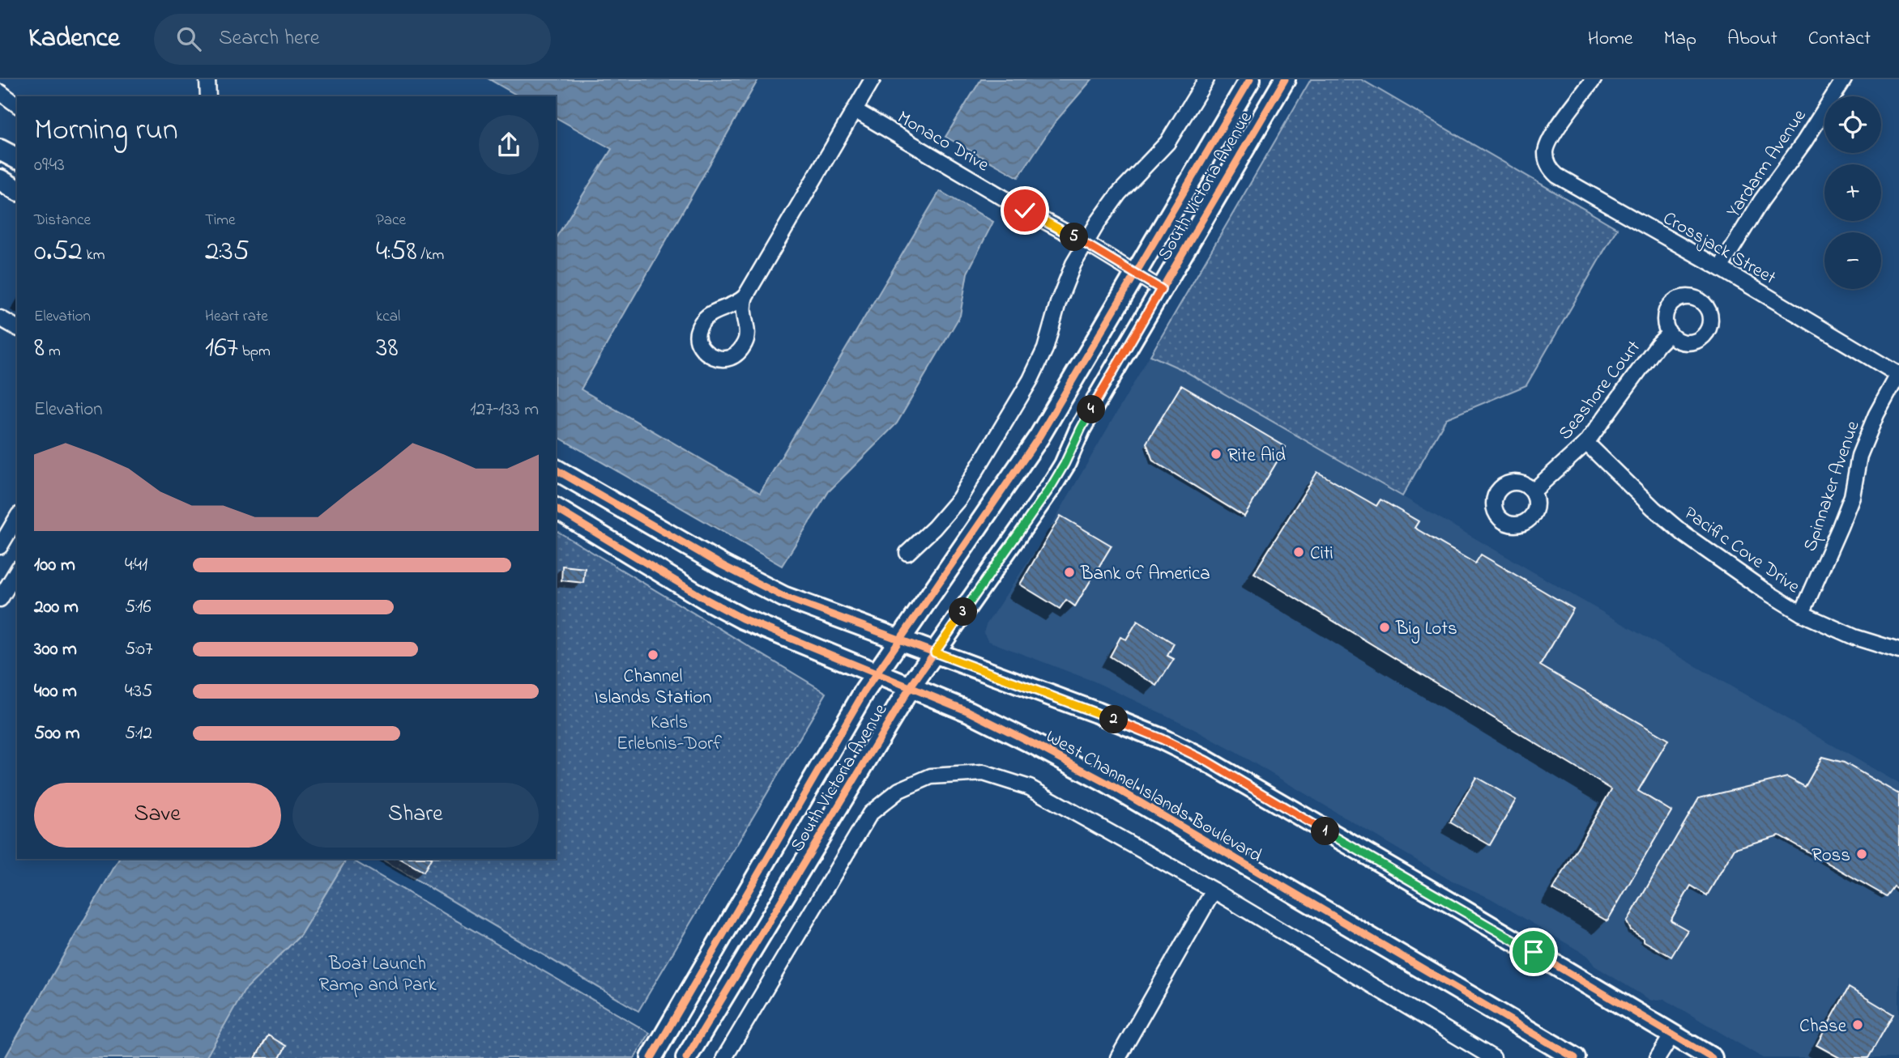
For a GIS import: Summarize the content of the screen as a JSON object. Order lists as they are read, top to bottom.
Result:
{
  "streets": {
    "main road": ["South Victoria Avenue", "West Channel Islands Boulevard"],
    "street": [
      "Monaco Drive",
      "Yardarm Avenue",
      "Crossjack Street",
      "Seashore Court",
      "Spinnaker Avenue",
      "Pacific Cove Drive"
    ]
  },
  "crossings": [
    ["Monaco Drive", "South Victoria Avenue"],
    ["Yardarm Avenue", "Crossjack Street"],
    ["South Victoria Avenue", "West Channel Islands Boulevard"],
    ["Crossjack Street", "Spinnaker Avenue"],
    ["Seashore Court", "Pacific Cove Drive"],
    ["Spinnaker Avenue", "Pacific Cove Drive"]
  ],
  "parks": ["Karls Erlebnis-Dorf", "Boat Launch Ramp and Park"],
  "places": [
    "Rite Aid",
    "Citi",
    "Bank of America",
    "Big Lots",
    "Channel Islands Station",
    "Ross",
    "Chase"
  ],
  "page": {
    "header": "Kadence",
    "search": "Search here",
    "nav": [
      "Home",
      "Map",
      "About",
      "Contact"
    ],
    "map_buttons": ["+", "−"],
    "heading": ["Morning run", "09:43"],
    "stats": [
      ["Distance", "0.52 km"],
      ["Time", "2:35"],
      ["Pace", "4:58 /km"],
      ["Elevation", "8 m"],
      ["Heart rate", "167 bpm"],
      ["kcal", "38"]
    ],
    "pins": [
      "5",
      "4",
      "3",
      "2",
      "1"
    ],
    "chart": ["Elevation", "127–133 m"],
    "list": [
      {
        "name": "100 m",
        "note": "4:41"
      },
      {
        "name": "200 m",
        "note": "5:16"
      },
      {
        "name": "300 m",
        "note": "5:07"
      },
      {
        "name": "400 m",
        "note": "4:35"
      },
      {
        "name": "500 m",
        "note": "5:12"
      }
    ],
    "buttons": ["Save", "Share"]
  }
}
